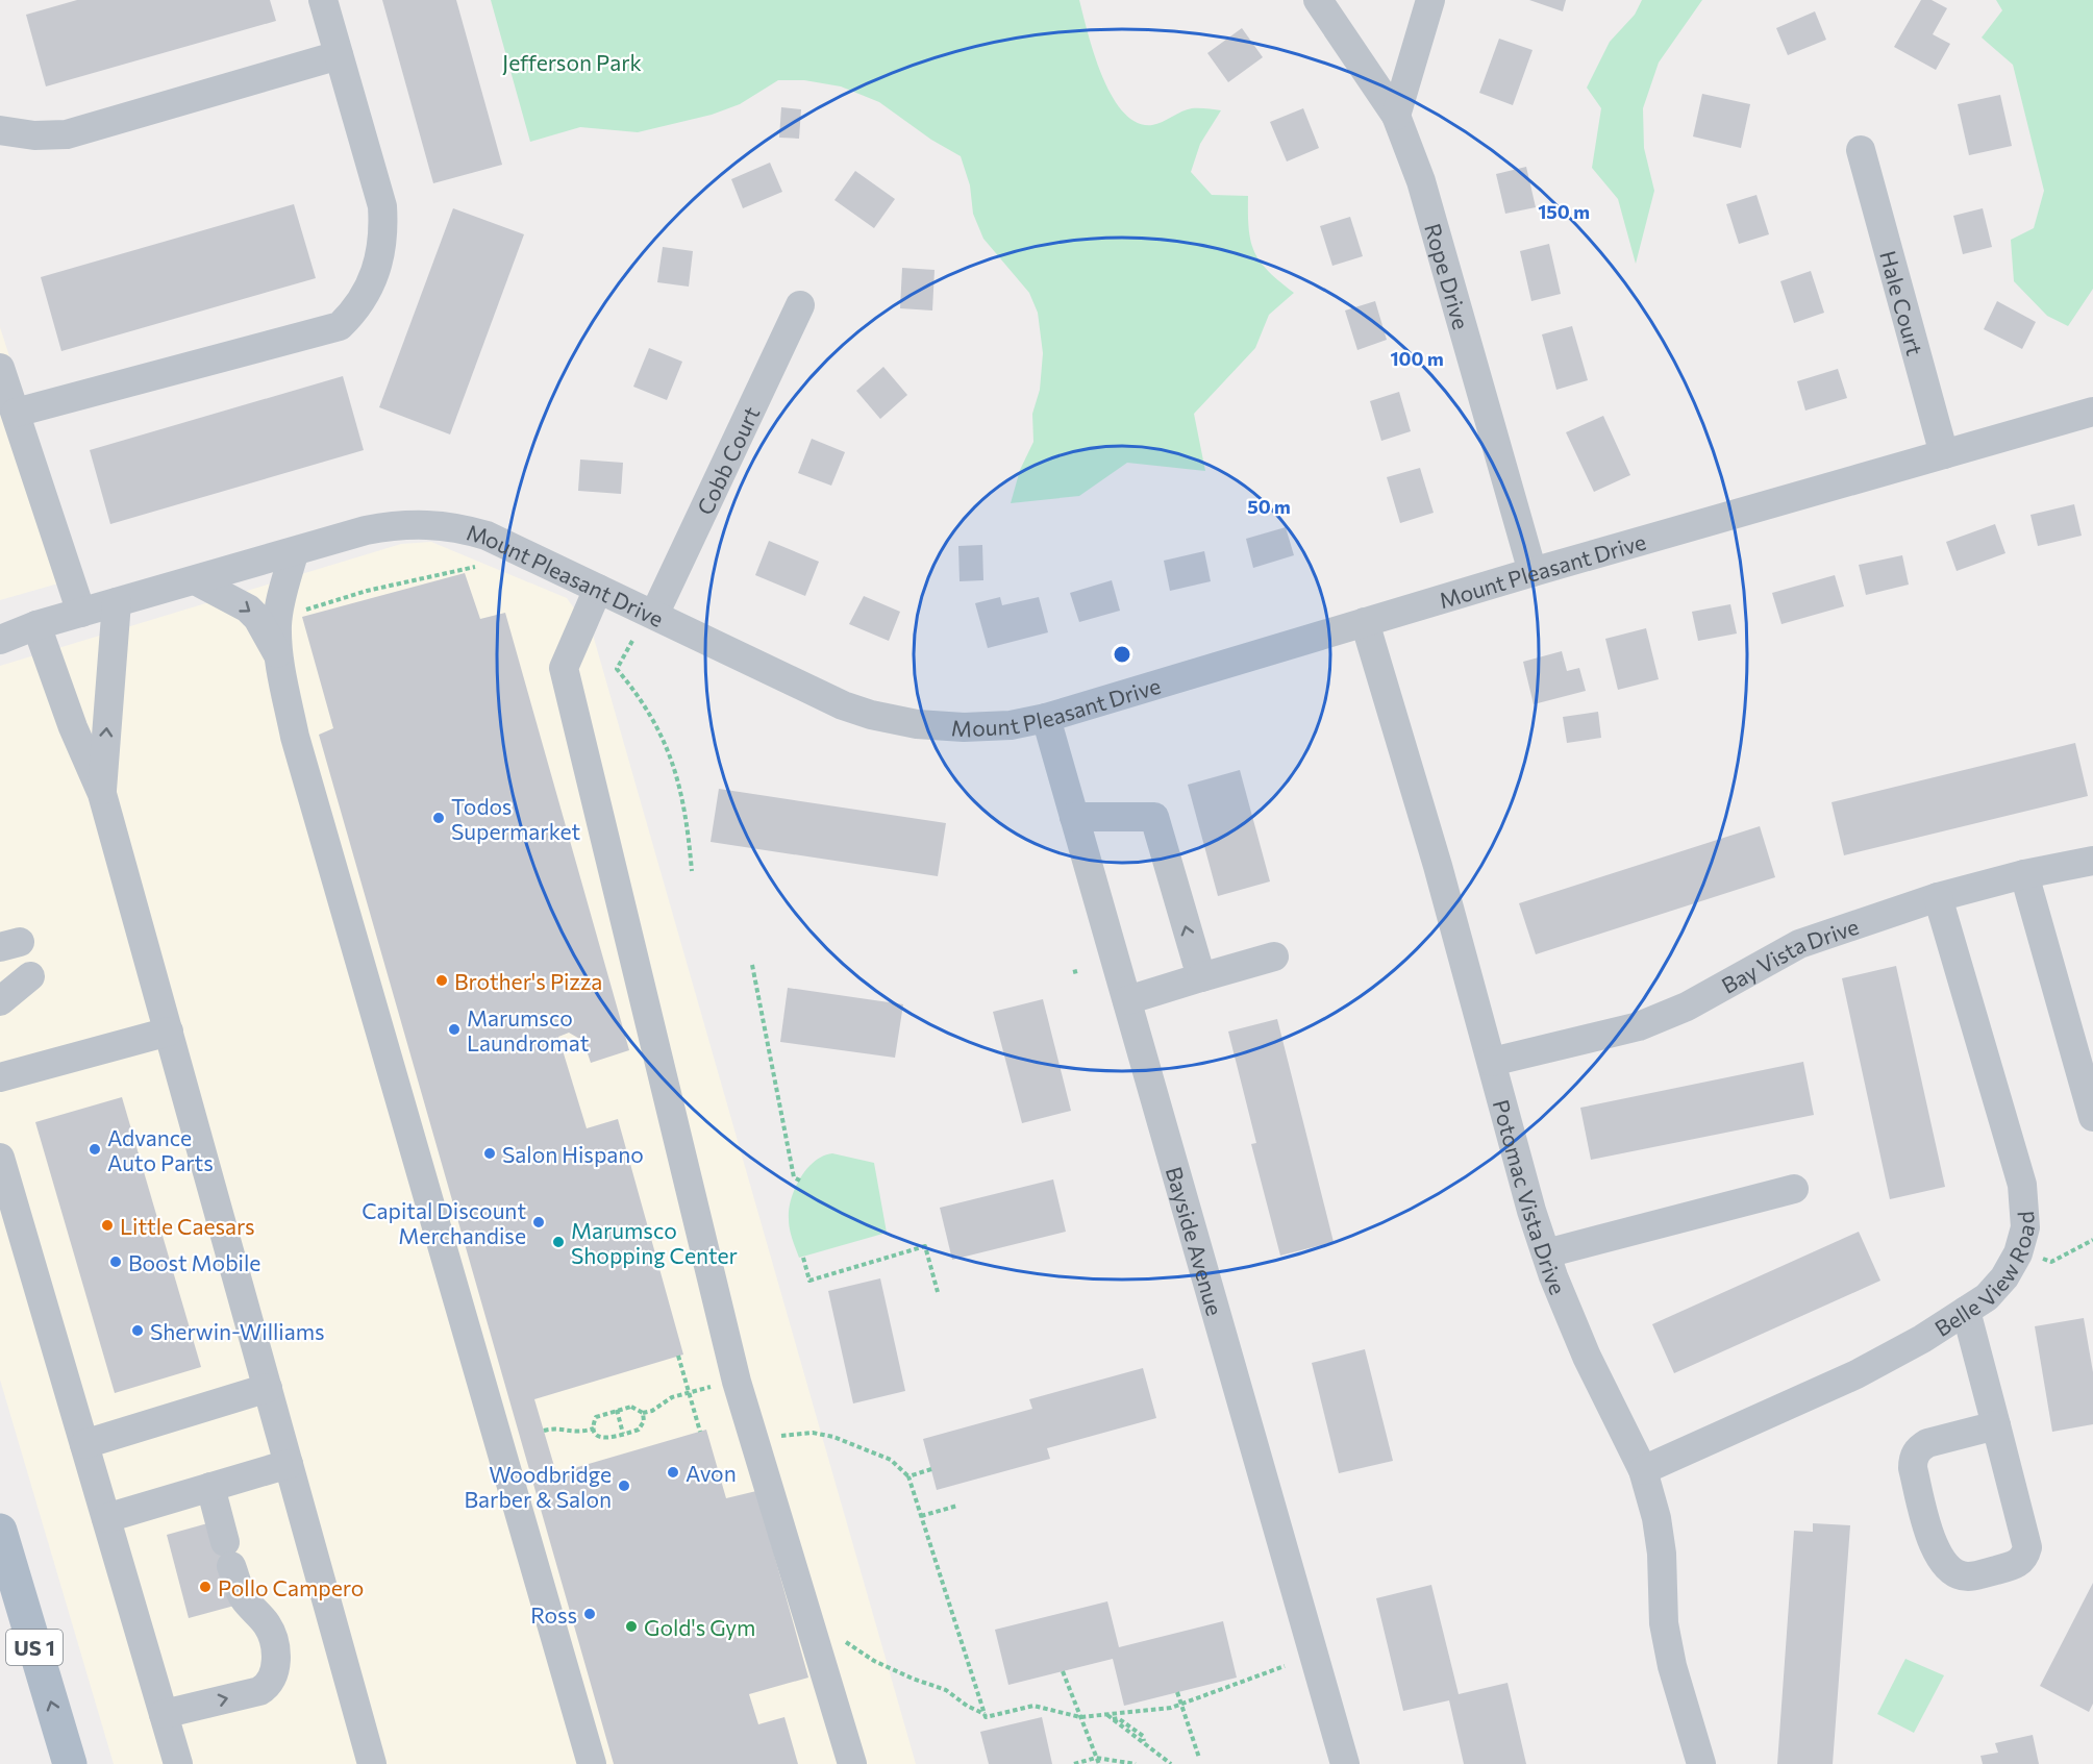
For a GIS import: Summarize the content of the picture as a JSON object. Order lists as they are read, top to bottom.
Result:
{
  "streets": {
    "main road": ["US 1"],
    "street": [
      "Rope Drive",
      "Hale Court",
      "Cobb Court",
      "Mount Pleasant Drive",
      "Bay Vista Drive",
      "Potomac Vista Drive",
      "Bayside Avenue",
      "Belle View Road"
    ]
  },
  "crossings": [
    ["Rope Drive", "Mount Pleasant Drive"],
    ["Hale Court", "Mount Pleasant Drive"],
    ["Cobb Court", "Mount Pleasant Drive"],
    ["Mount Pleasant Drive", "Potomac Vista Drive"],
    ["Mount Pleasant Drive", "Bayside Avenue"],
    ["Bay Vista Drive", "Potomac Vista Drive"],
    ["Bay Vista Drive", "Belle View Road"],
    ["Potomac Vista Drive", "Belle View Road"]
  ],
  "parks": ["Jefferson Park"],
  "places": [
    "Todos Supermarket",
    "Brother's Pizza",
    "Marumsco Laundromat",
    "Advance Auto Parts",
    "Salon Hispano",
    "Capital Discount Merchandise",
    "Little Caesars",
    "Marumsco Shopping Center",
    "Boost Mobile",
    "Sherwin-Williams",
    "Avon",
    "Woodbridge Barber & Salon",
    "Pollo Campero",
    "Ross",
    "Gold's Gym"
  ],
  "rings": ["150 m", "100 m", "50 m"]
}
